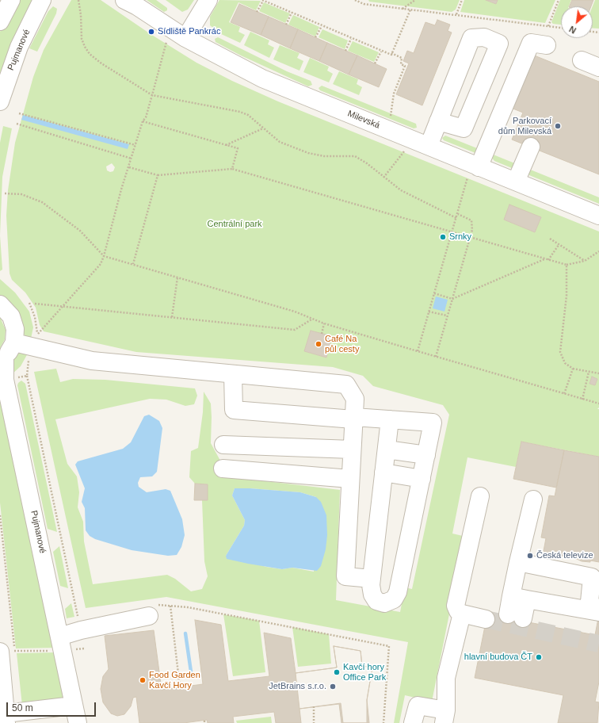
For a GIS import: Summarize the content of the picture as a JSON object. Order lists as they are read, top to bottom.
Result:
{
  "streets": {
    "street": ["Pujmanové", "Milevská"]
  },
  "parks": ["Centrální park"],
  "places": [
    "Sídliště Pankrác",
    "Parkovací dům Milevská",
    "Srnky",
    "Café Na půl cesty",
    "Česká televize",
    "hlavní budova ČT",
    "Kavčí hory Office Park",
    "Food Garden Kavčí Hory",
    "JetBrains s.r.o."
  ],
  "scale_bar": "50 m",
  "north": "bottom left"
}
